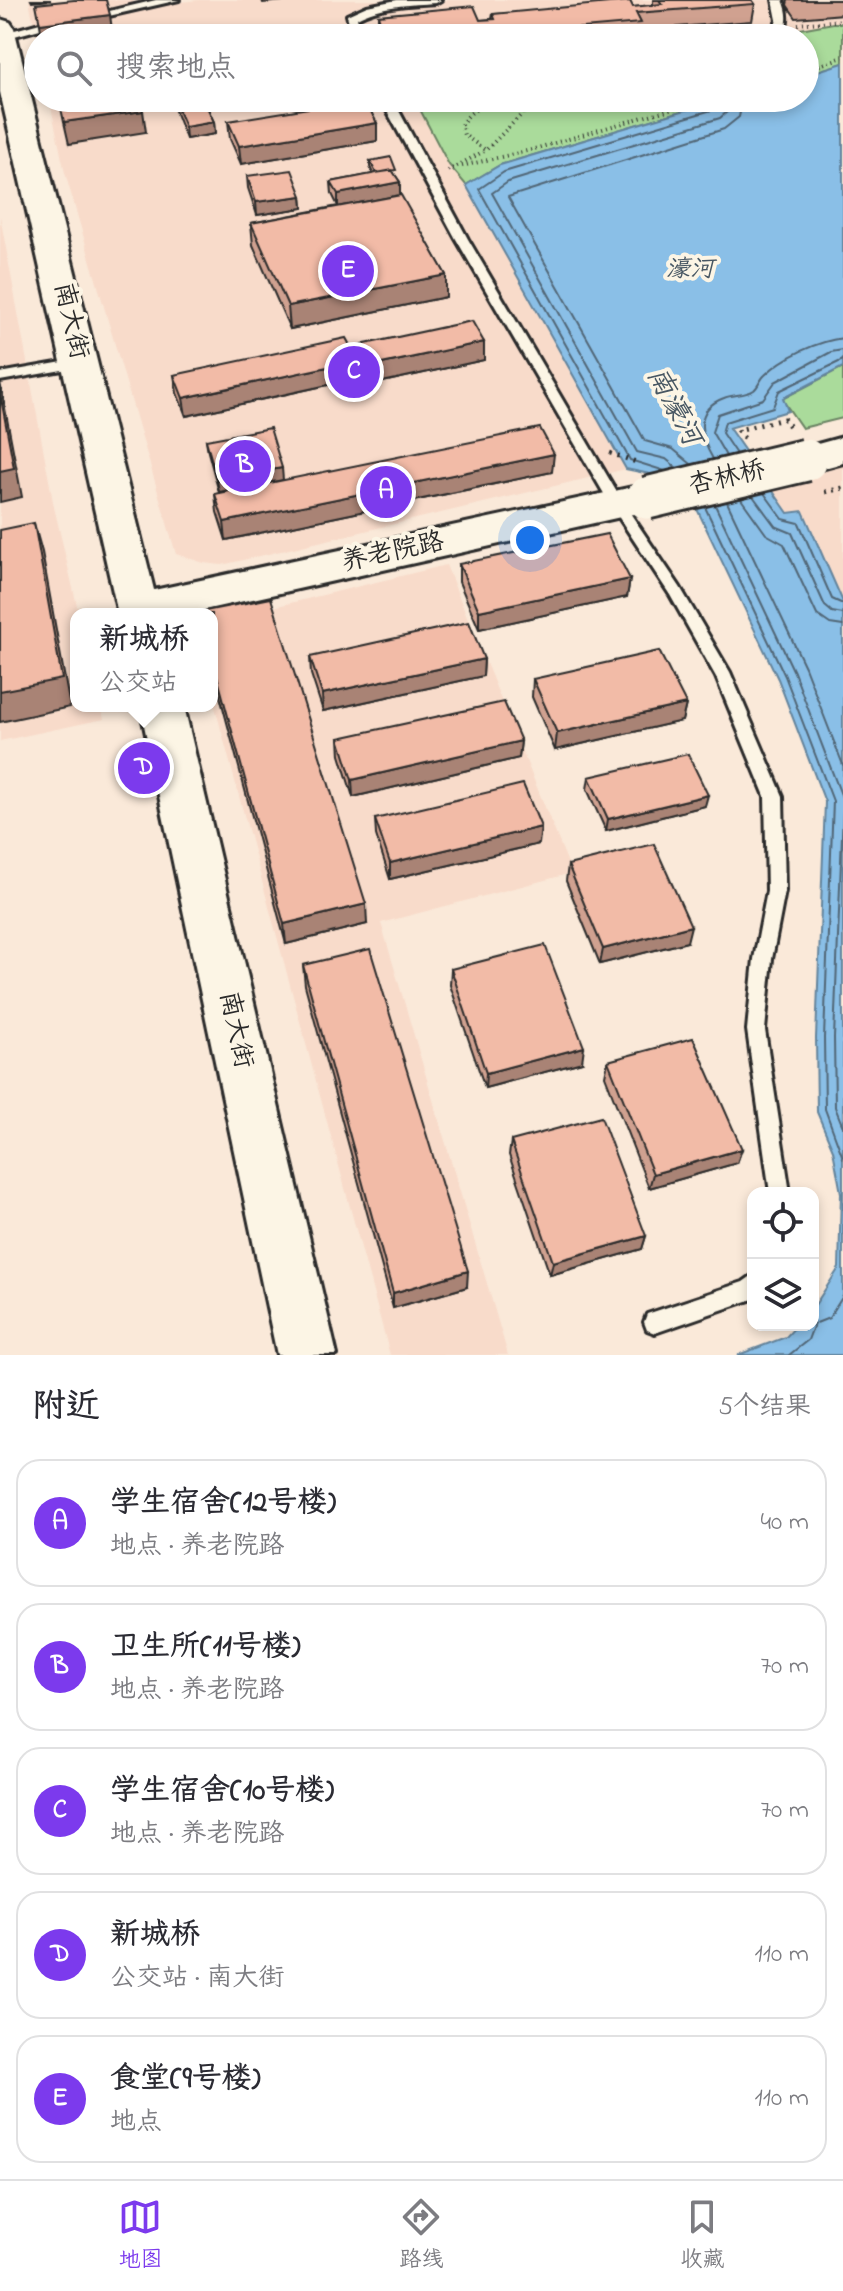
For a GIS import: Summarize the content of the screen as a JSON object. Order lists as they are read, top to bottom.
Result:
{
  "streets": {
    "main road": ["南大街", "杏林桥", "养老院路"]
  },
  "crossings": [
    ["杏林桥", "养老院路"]
  ],
  "water": ["濠河", "南濠河"],
  "page": {
    "search": "搜索地点",
    "pins": [
      "E",
      "C",
      "B",
      "A",
      "D"
    ],
    "popup": ["新城桥", "公交站"],
    "heading": ["附近", "5个结果"],
    "list": [
      {
        "mark": "A",
        "name": "学生宿舍(12号楼)",
        "note": "地点 · 养老院路",
        "value": "40 m"
      },
      {
        "mark": "B",
        "name": "卫生所(11号楼)",
        "note": "地点 · 养老院路",
        "value": "70 m"
      },
      {
        "mark": "C",
        "name": "学生宿舍(10号楼)",
        "note": "地点 · 养老院路",
        "value": "70 m"
      },
      {
        "mark": "D",
        "name": "新城桥",
        "note": "公交站 · 南大街",
        "value": "110 m"
      },
      {
        "mark": "E",
        "name": "食堂(9号楼)",
        "note": "地点",
        "value": "110 m"
      }
    ],
    "nav": ["地图", "路线", "收藏"]
  }
}
